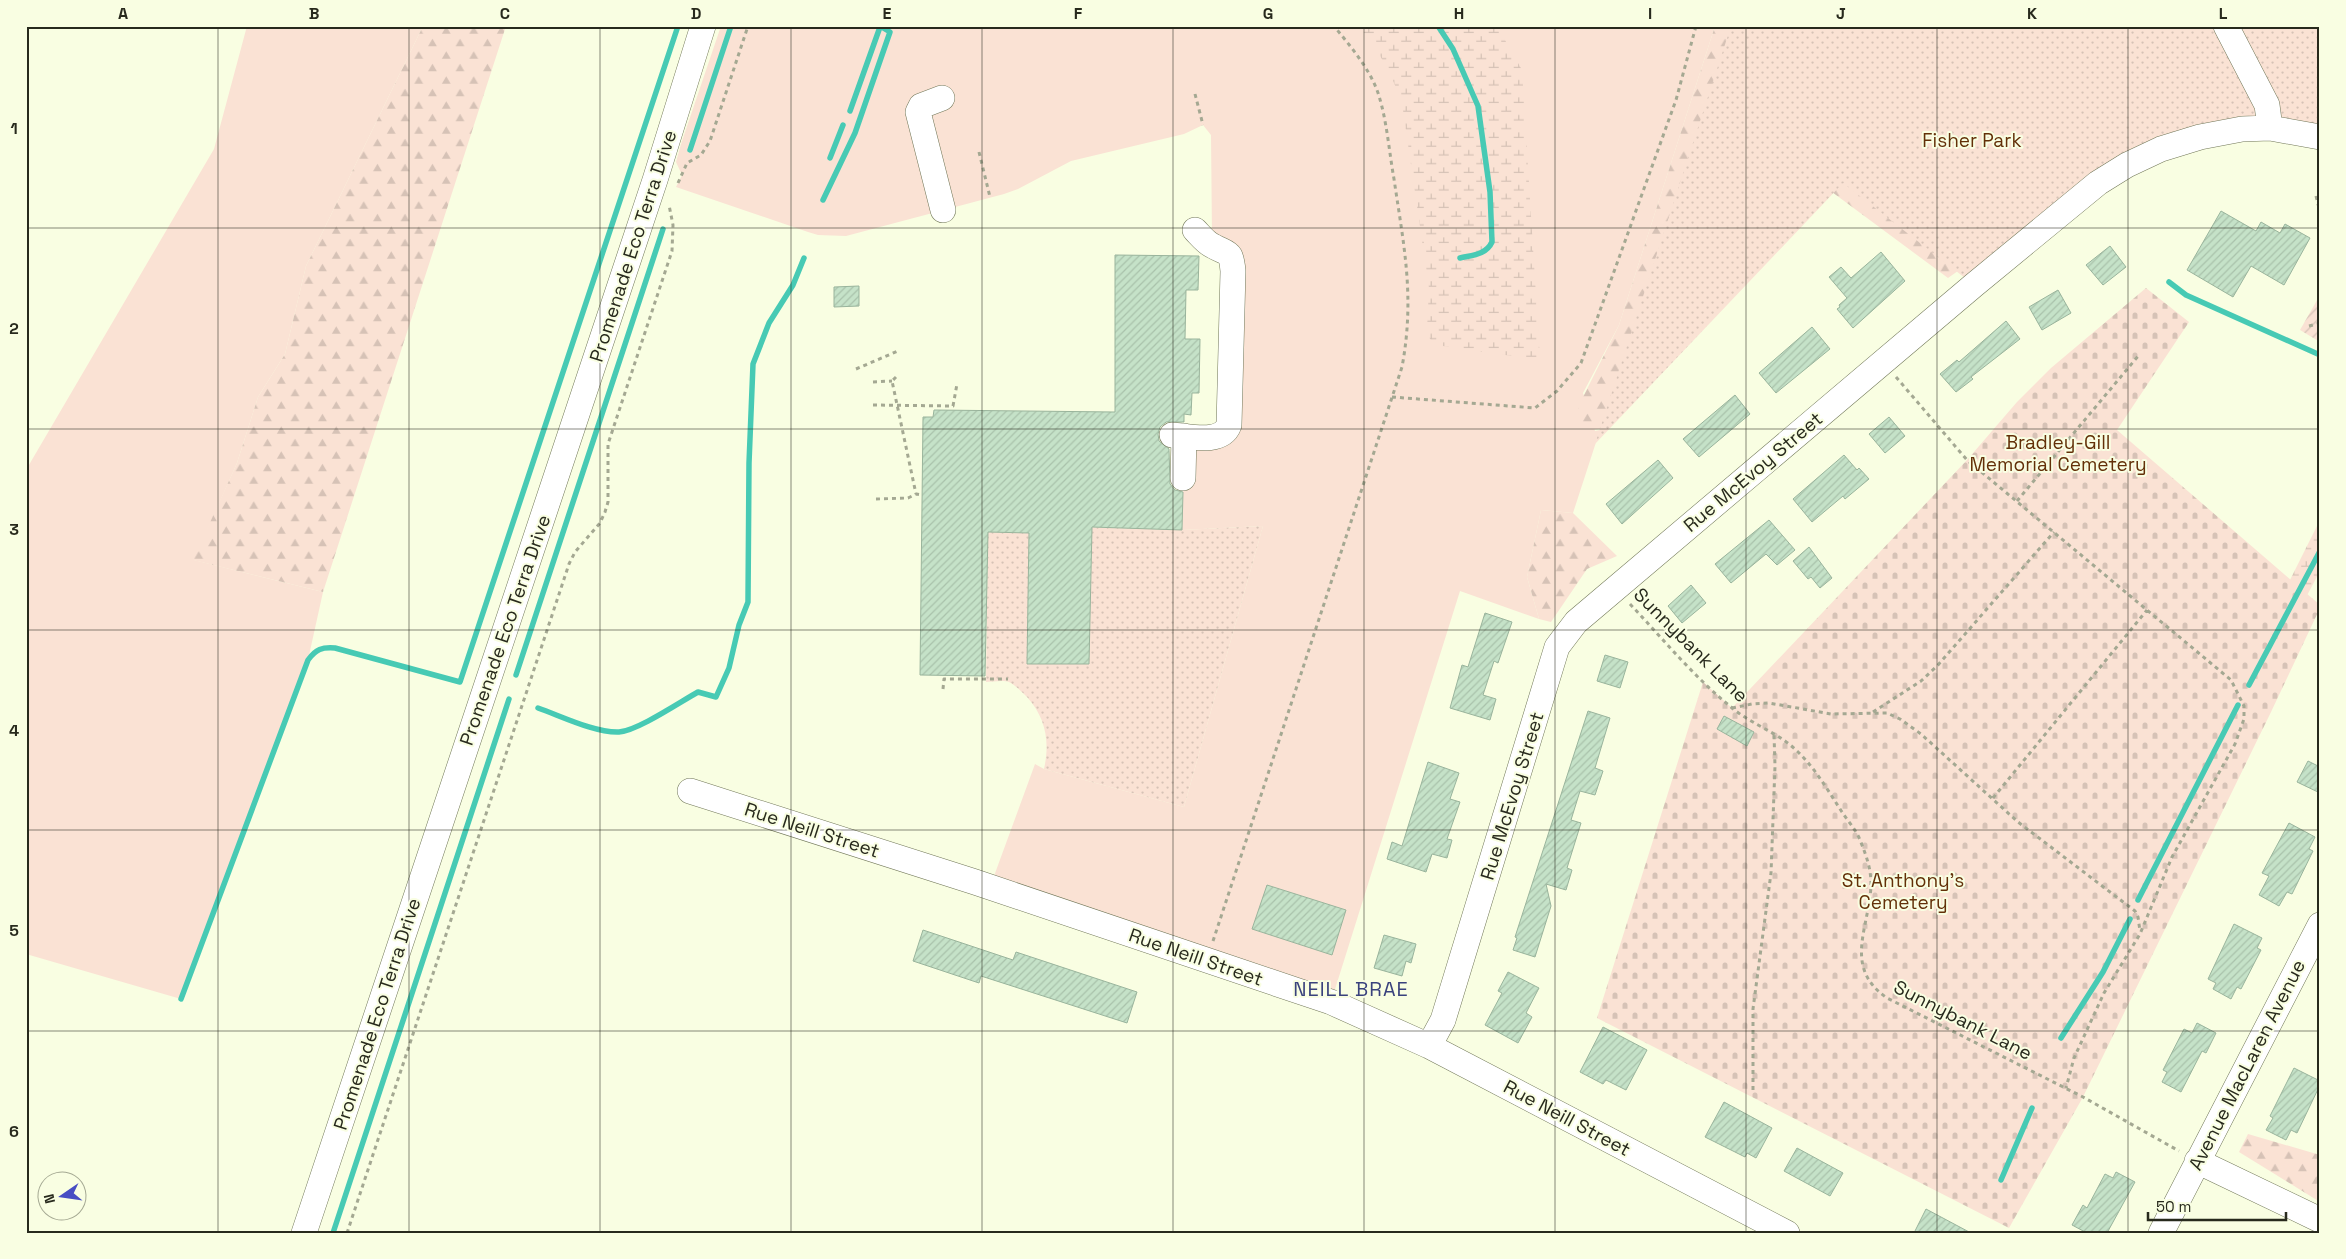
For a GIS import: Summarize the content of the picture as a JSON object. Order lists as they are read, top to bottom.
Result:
{
  "streets": {
    "street": [
      "Promenade Eco Terra Drive",
      "Rue McEvoy Street",
      "Rue Neill Street",
      "Avenue MacLaren Avenue"
    ],
    "path": ["Sunnybank Lane"]
  },
  "crossings": [
    ["Rue McEvoy Street", "Sunnybank Lane"],
    ["Rue McEvoy Street", "Rue Neill Street"],
    ["Sunnybank Lane", "Avenue MacLaren Avenue"]
  ],
  "districts": ["NEILL BRAE"],
  "parks": ["Fisher Park", "Bradley-Gill Memorial Cemetery", "St. Anthony’s Cemetery"],
  "scale_bar": "50 m",
  "north": "left",
  "grid": {
    "columns": [
      "A",
      "B",
      "C",
      "D",
      "E",
      "F",
      "G",
      "H",
      "I",
      "J",
      "K",
      "L"
    ],
    "rows": [
      "1",
      "2",
      "3",
      "4",
      "5",
      "6"
    ]
  }
}
